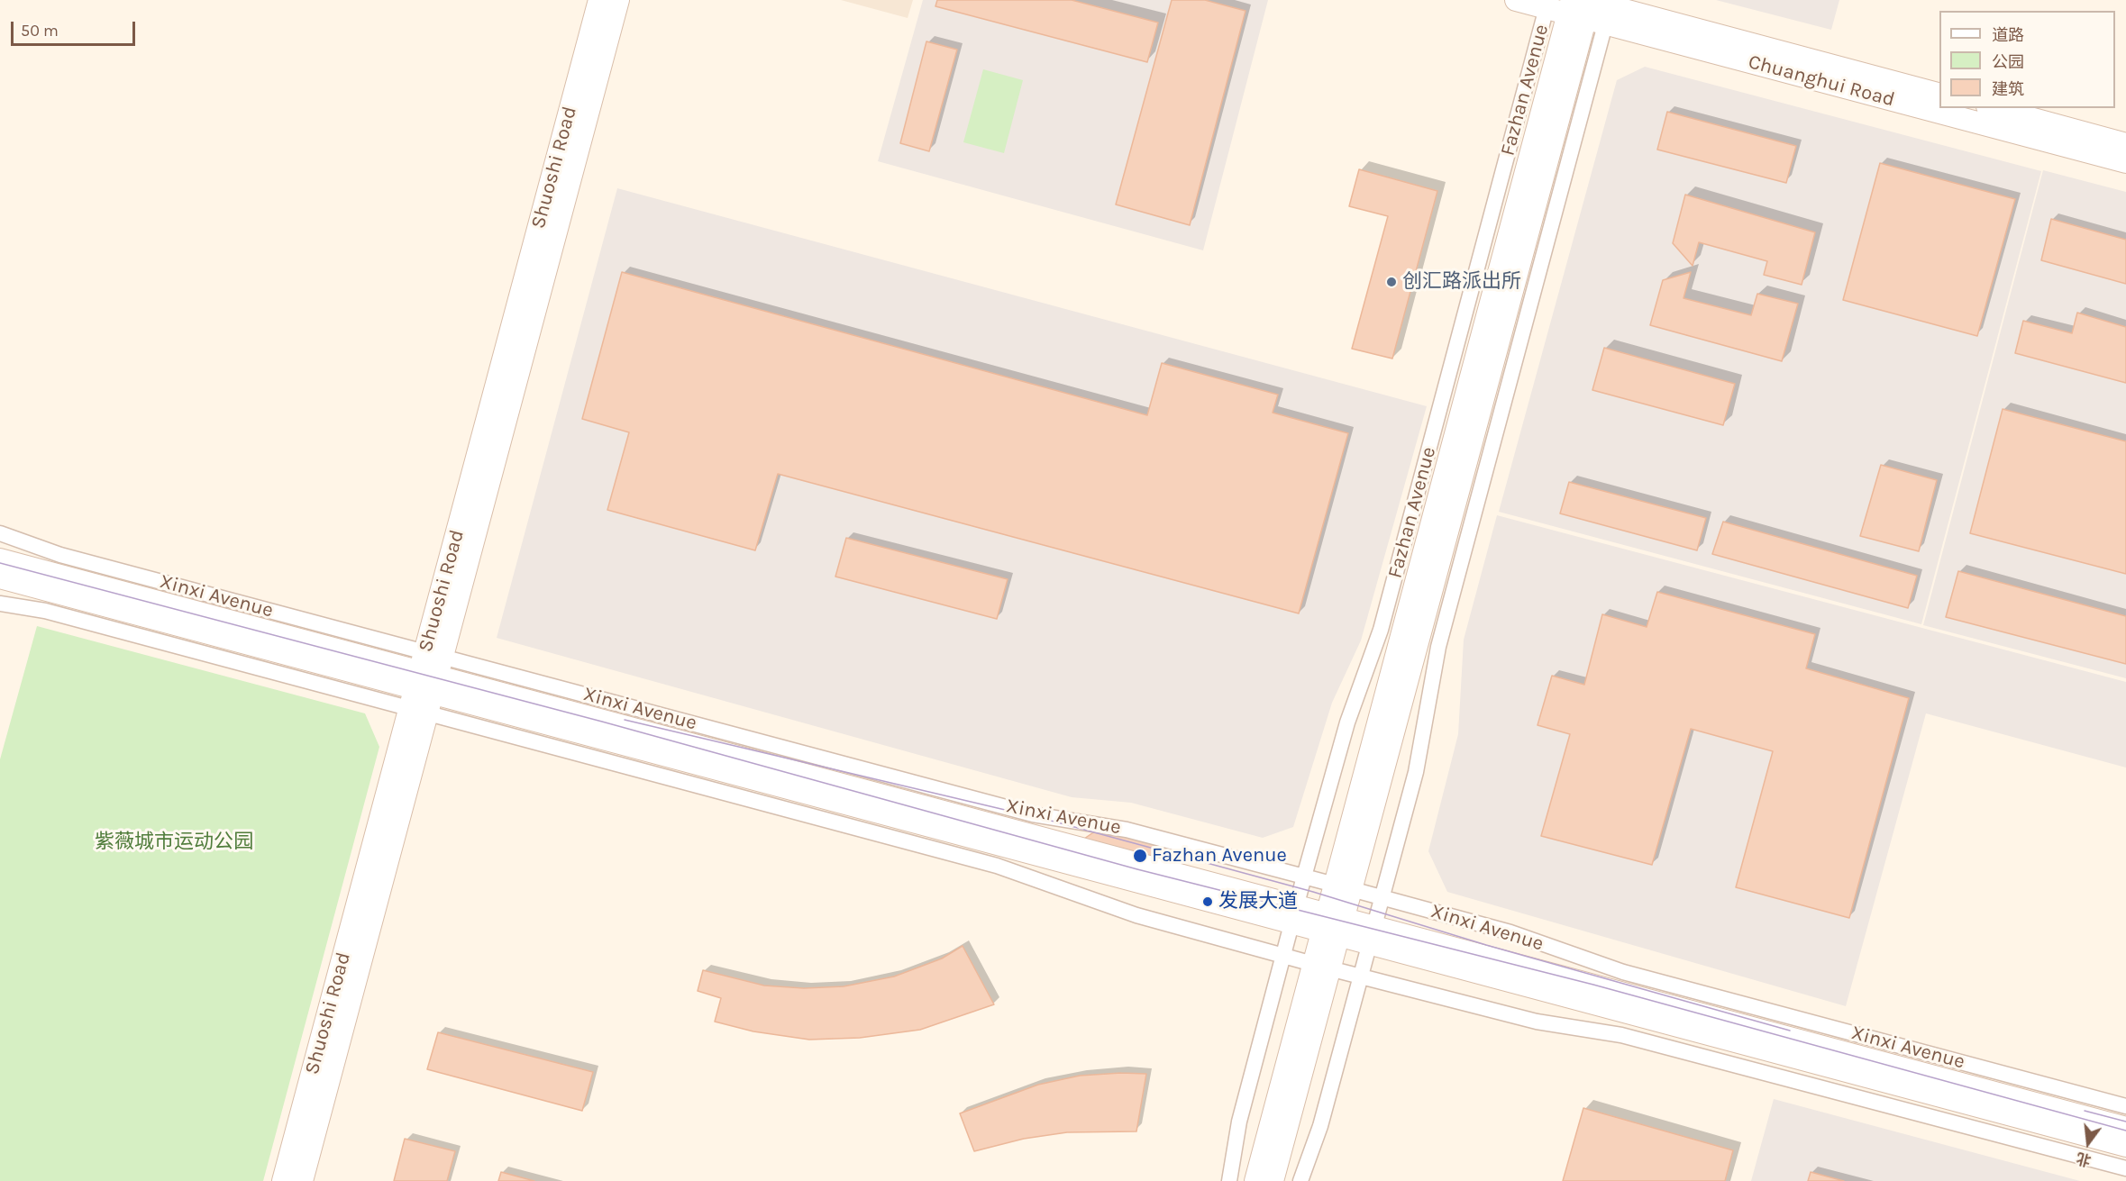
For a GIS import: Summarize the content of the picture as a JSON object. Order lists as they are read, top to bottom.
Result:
{
  "streets": {
    "street": [
      "Chuanghui Road",
      "Fazhan Avenue",
      "Shuoshi Road",
      "Xinxi Avenue"
    ]
  },
  "crossings": [
    ["Chuanghui Road", "Fazhan Avenue"],
    ["Fazhan Avenue", "Xinxi Avenue"],
    ["Shuoshi Road", "Xinxi Avenue"]
  ],
  "parks": ["紫薇城市运动公园"],
  "places": ["创汇路派出所", "Fazhan Avenue", "发展大道"],
  "legend": ["道路", "公园", "建筑"],
  "scale_bar": "50 m",
  "north": "bottom"
}
